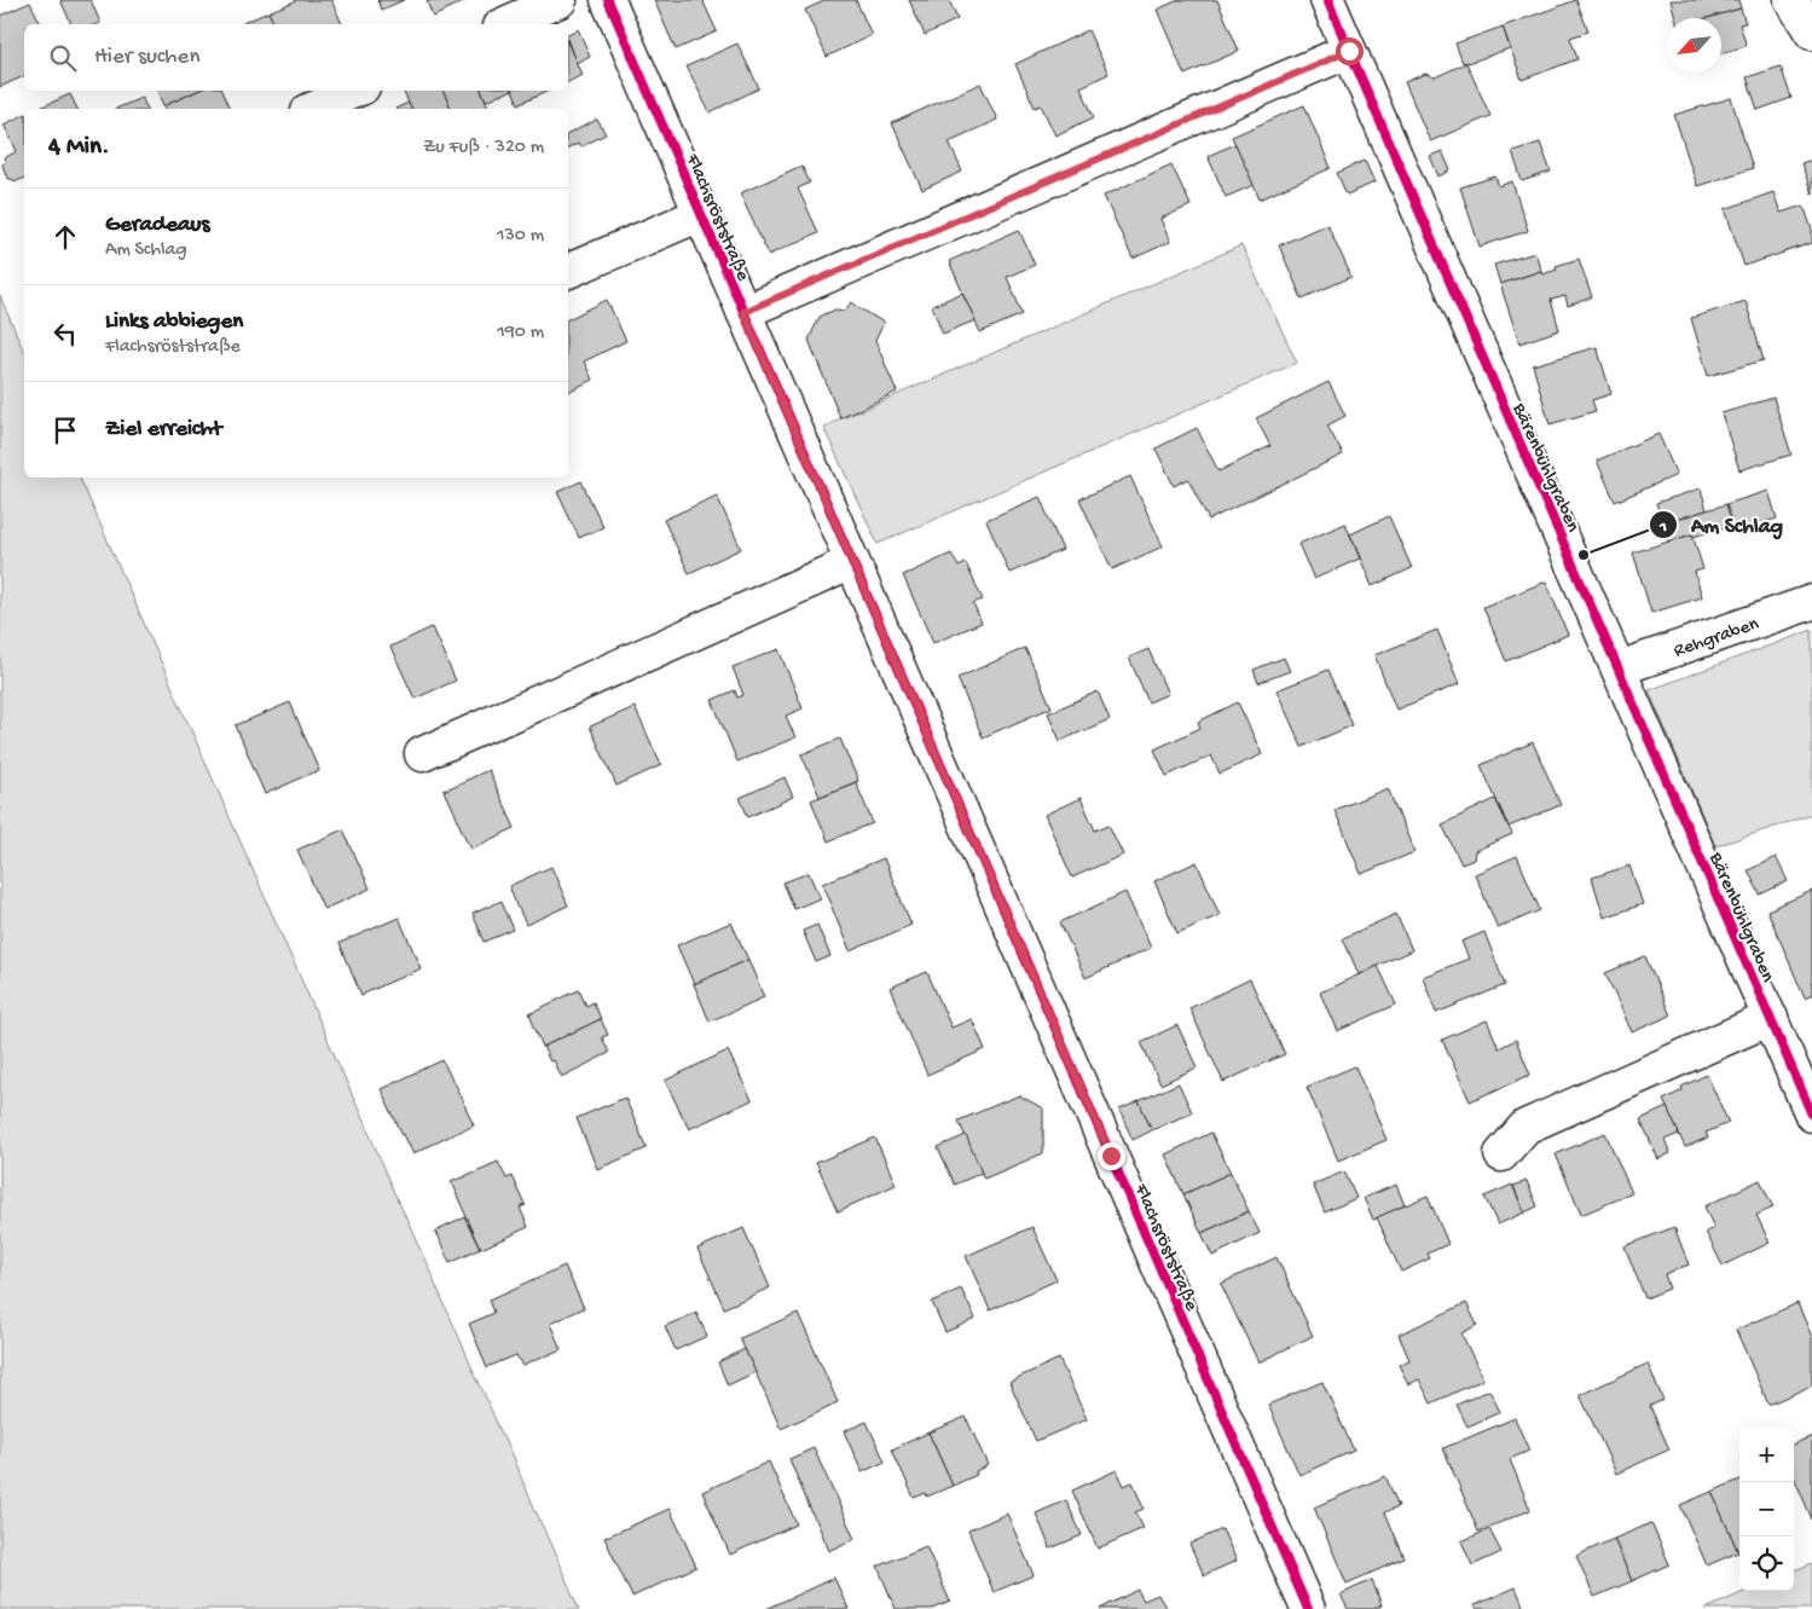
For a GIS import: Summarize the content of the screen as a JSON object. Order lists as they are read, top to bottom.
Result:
{
  "streets": {
    "street": ["Flachsröststraße", "Bärenbühlgraben", "Rehgraben"]
  },
  "crossings": [
    ["Bärenbühlgraben", "Rehgraben"]
  ],
  "places": ["Am Schlag"],
  "north": "bottom left",
  "page": {
    "search": "Hier suchen",
    "heading": ["4 Min.", "Zu Fuß · 320 m"],
    "list": [
      ["Geradeaus", "Am Schlag", "130 m"],
      ["Links abbiegen", "Flachsröststraße", "190 m"],
      "Ziel erreicht"
    ],
    "map_buttons": ["+", "−"]
  }
}
